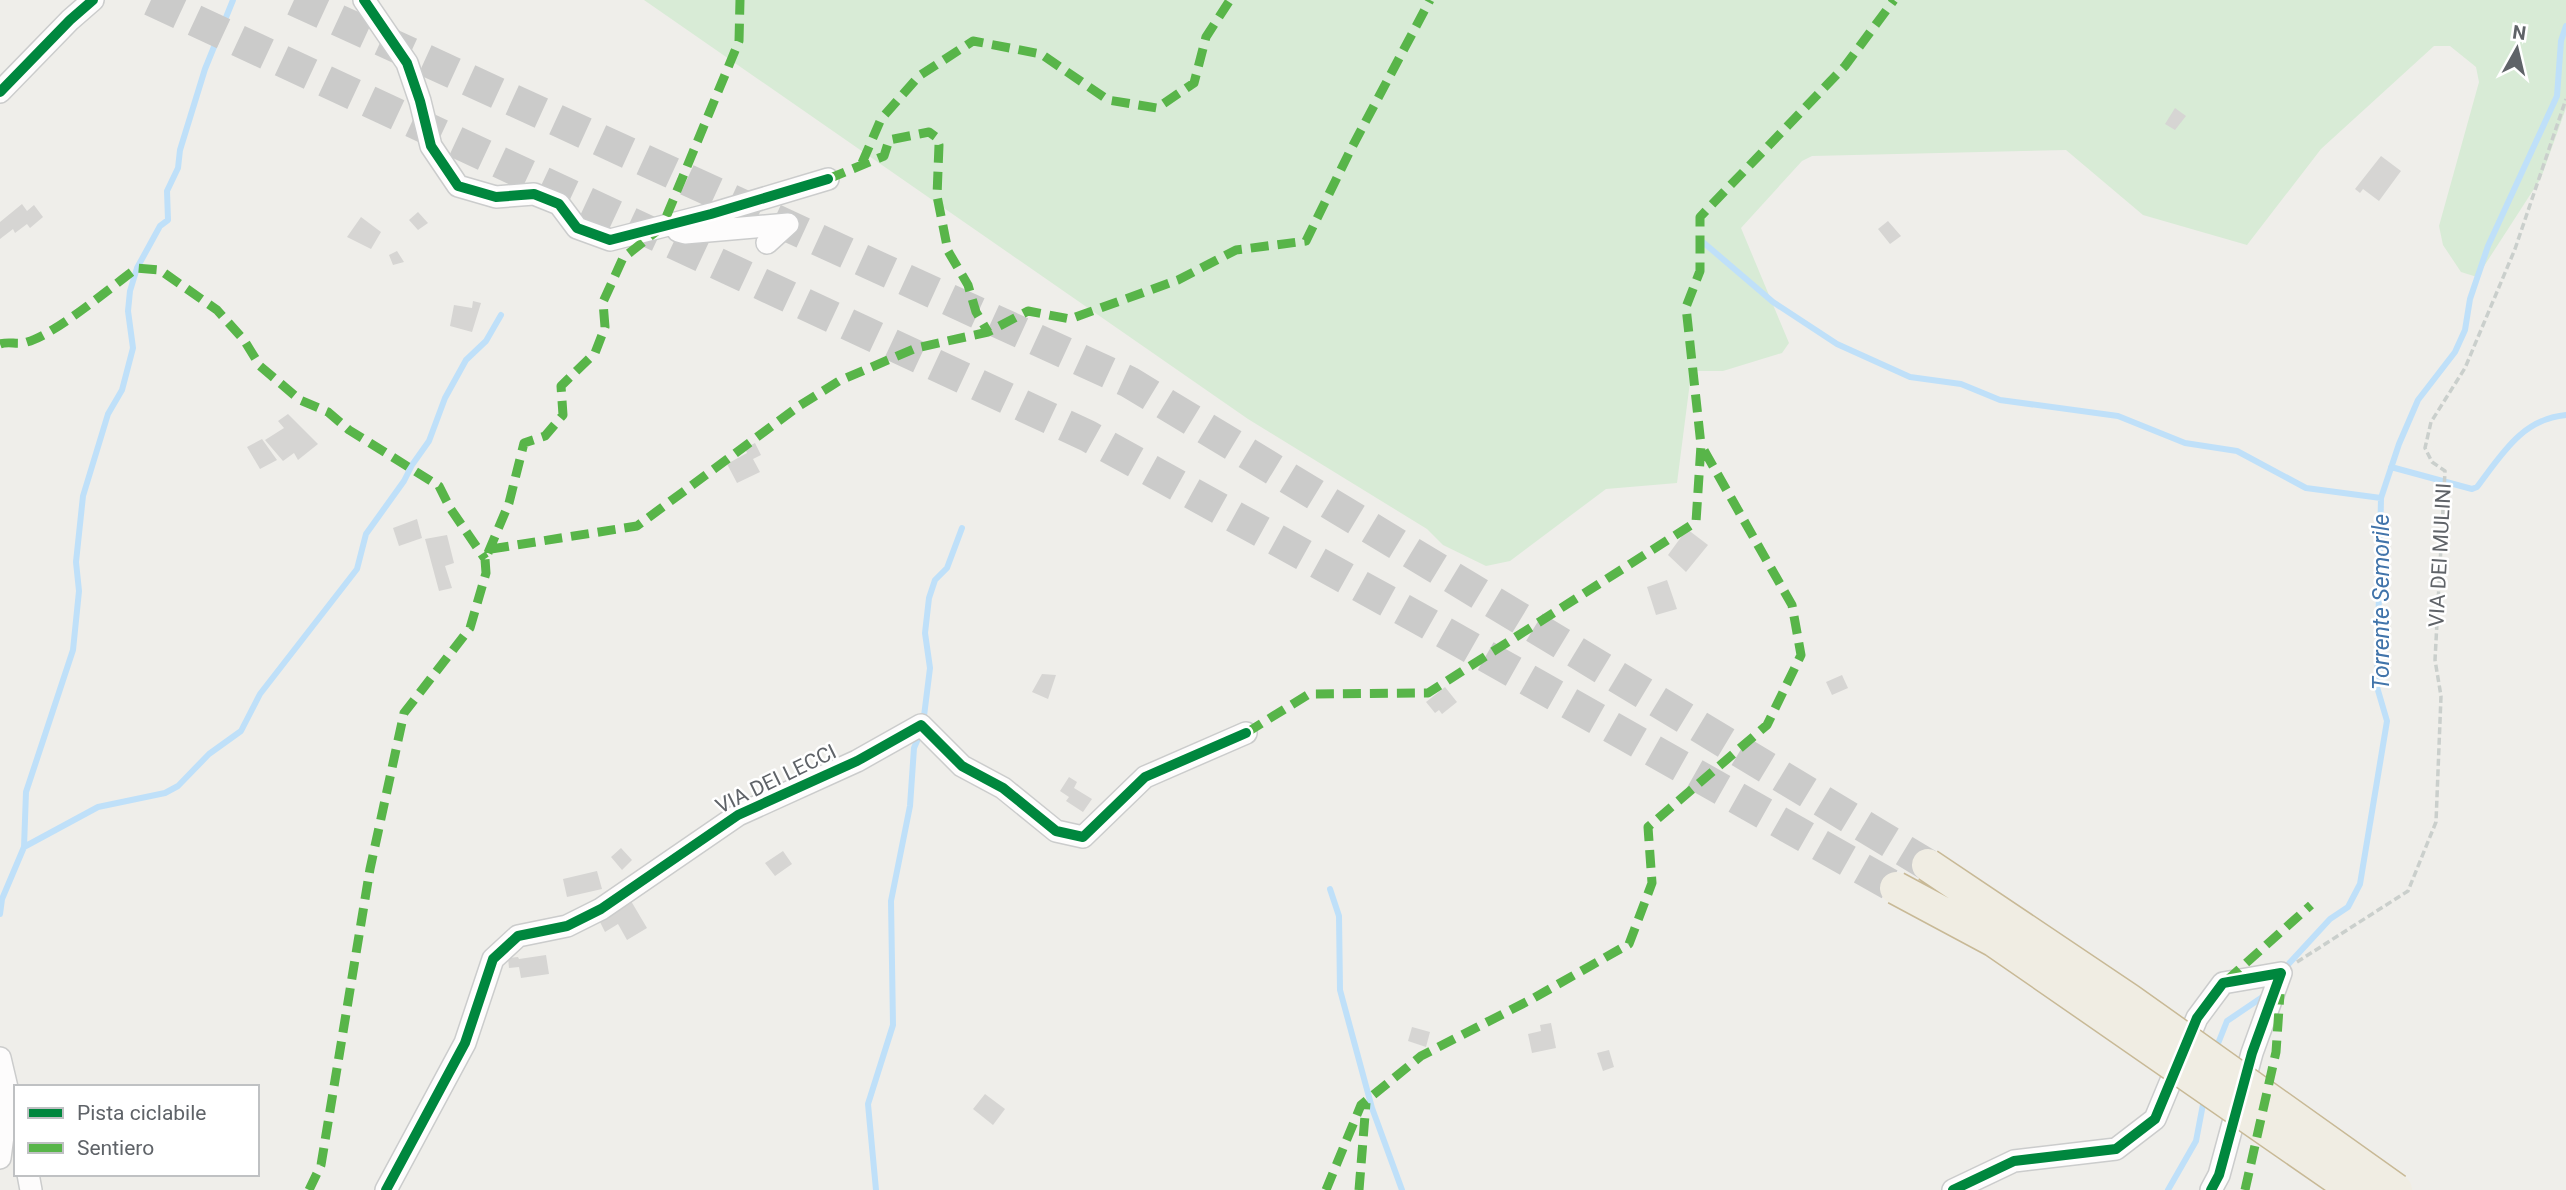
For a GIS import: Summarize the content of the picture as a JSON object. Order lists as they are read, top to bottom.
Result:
{
  "streets": {
    "street": ["VIA DEI LECCI"],
    "path": ["VIA DEI MULINI"]
  },
  "water": ["Torrente Semorile"],
  "legend": ["Pista ciclabile", "Sentiero"],
  "north": "top"
}
